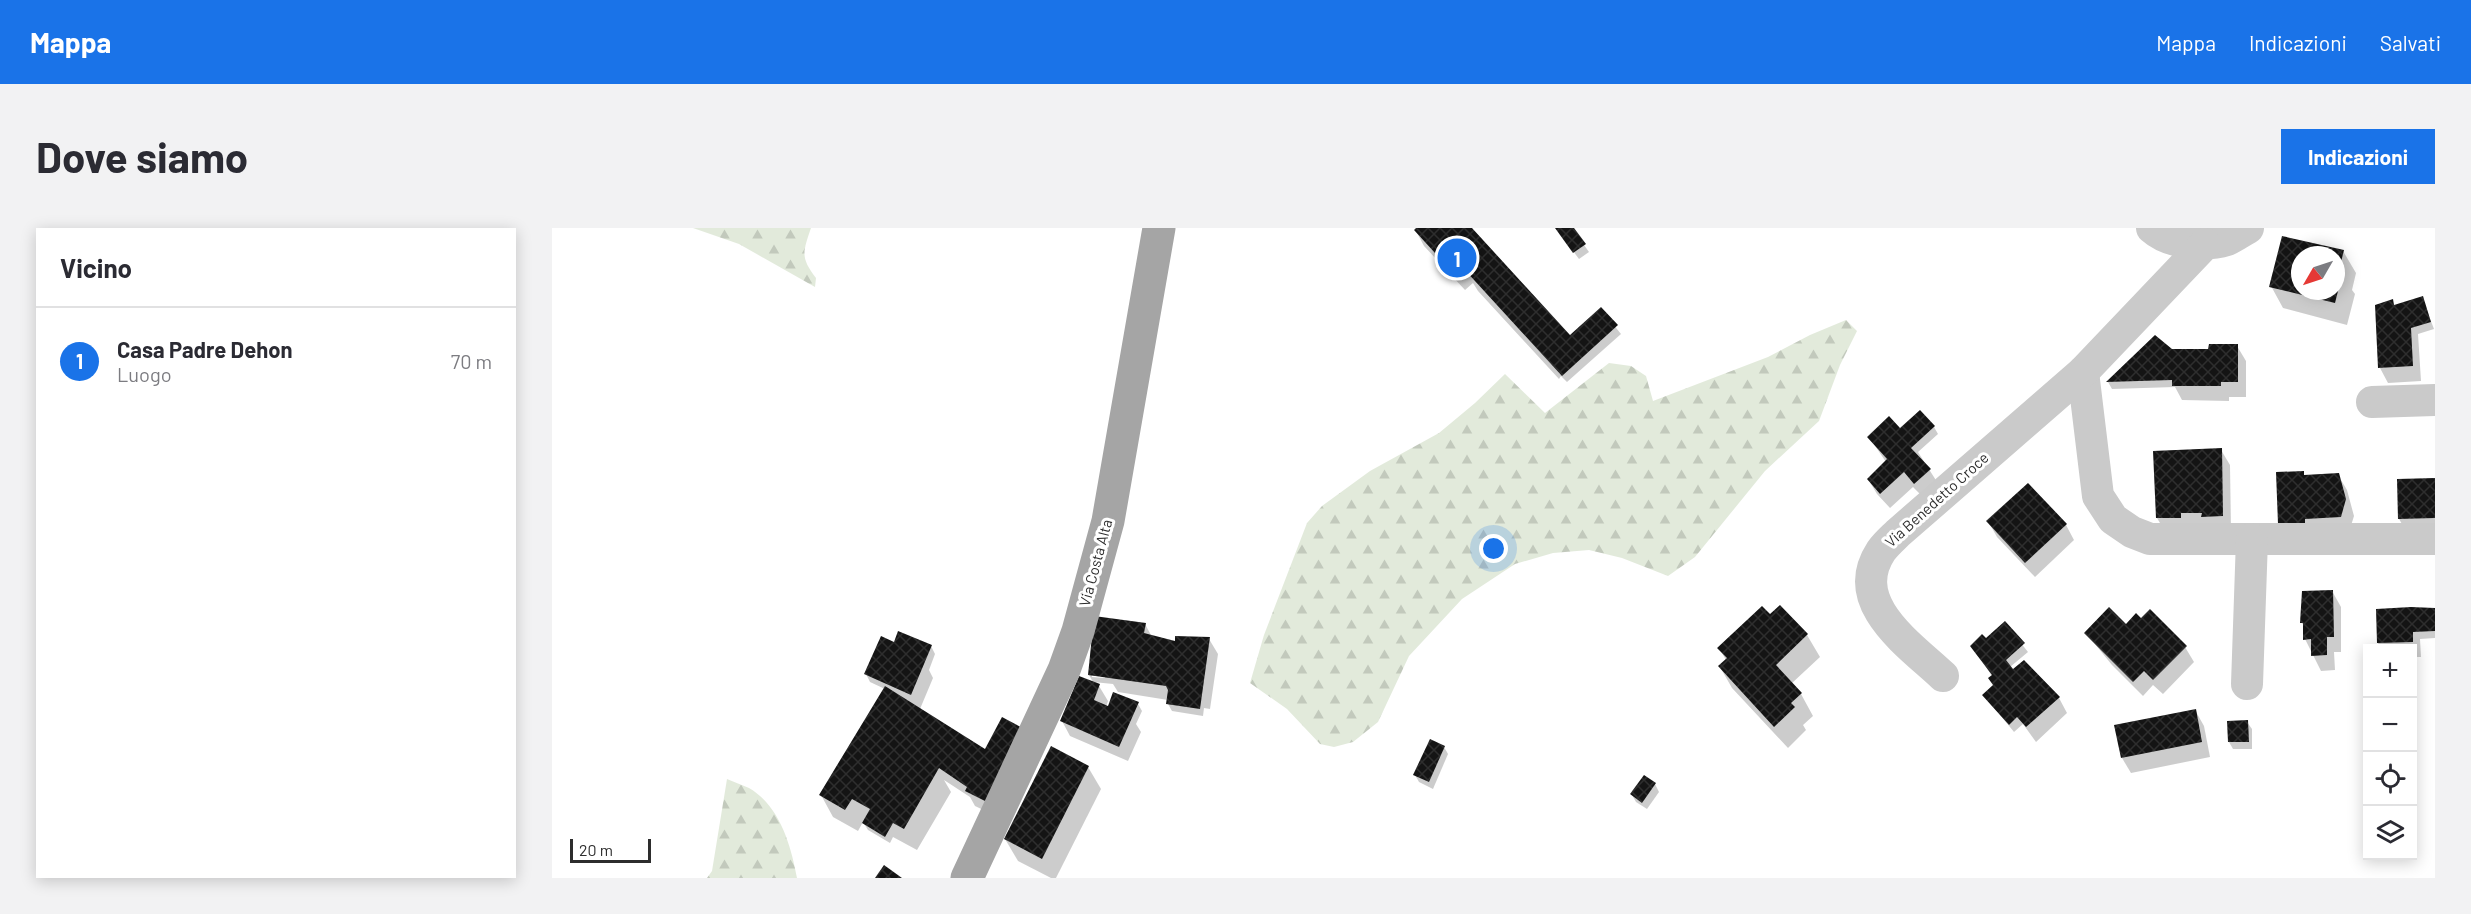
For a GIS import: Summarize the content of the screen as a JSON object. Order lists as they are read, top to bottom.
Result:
{
  "streets": {
    "main road": ["Via Costa Alta"],
    "street": ["Via Benedetto Croce"]
  },
  "scale_bar": "20 m",
  "north": "bottom left",
  "page": {
    "header": "Mappa",
    "nav": ["Mappa", "Indicazioni", "Salvati"],
    "buttons": "Indicazioni",
    "title": "Dove siamo",
    "heading": "Vicino",
    "pins": "1",
    "list": [
      {
        "mark": "1",
        "name": "Casa Padre Dehon",
        "note": "Luogo",
        "value": "70 m"
      }
    ],
    "map_buttons": ["+", "−"],
    "scale": "20 m"
  }
}
